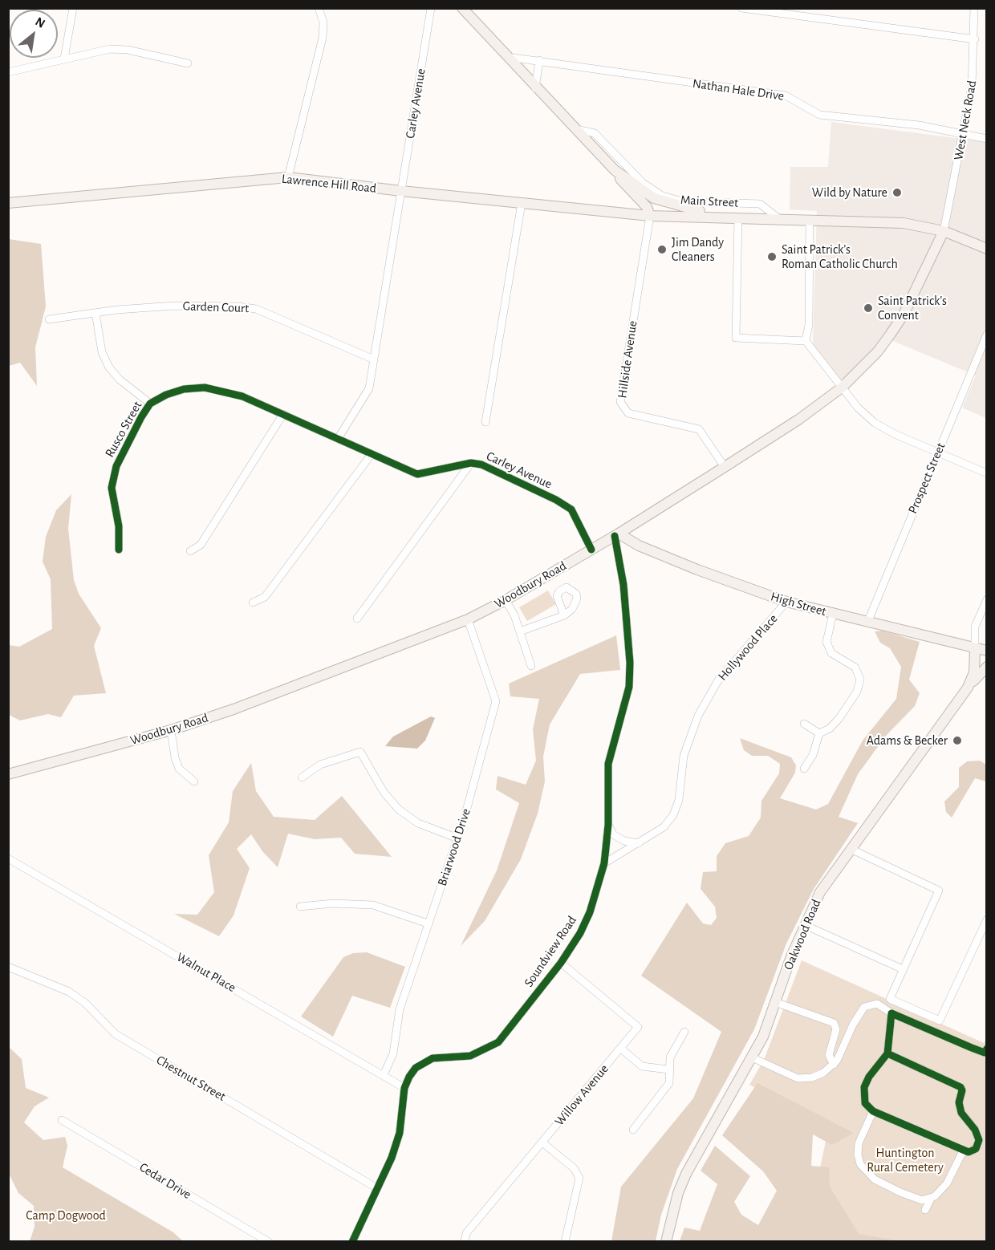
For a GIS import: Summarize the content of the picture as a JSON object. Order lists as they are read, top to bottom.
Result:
{
  "streets": {
    "main road": [
      "Lawrence Hill Road",
      "Main Street",
      "Woodbury Road",
      "High Street",
      "Oakwood Road"
    ],
    "street": [
      "Nathan Hale Drive",
      "Carley Avenue",
      "West Neck Road",
      "Garden Court",
      "Hillside Avenue",
      "Rusco Street",
      "Prospect Street",
      "Hollywood Place",
      "Briarwood Drive",
      "Soundview Road",
      "Walnut Place",
      "Chestnut Street",
      "Willow Avenue",
      "Cedar Drive"
    ]
  },
  "crossings": [
    ["Nathan Hale Drive", "West Neck Road"],
    ["Nathan Hale Drive", "Main Street"],
    ["Carley Avenue", "Lawrence Hill Road"],
    ["Carley Avenue", "Garden Court"],
    ["Carley Avenue", "Rusco Street"],
    ["Carley Avenue", "Woodbury Road"],
    ["West Neck Road", "Main Street"],
    ["West Neck Road", "Woodbury Road"],
    ["Lawrence Hill Road", "Main Street"],
    ["Lawrence Hill Road", "Hillside Avenue"],
    ["Main Street", "Hillside Avenue"],
    ["Main Street", "Woodbury Road"],
    ["Hillside Avenue", "Woodbury Road"],
    ["Prospect Street", "High Street"],
    ["Woodbury Road", "High Street"],
    ["Woodbury Road", "Briarwood Drive"],
    ["Woodbury Road", "Soundview Road"],
    ["High Street", "Hollywood Place"],
    ["High Street", "Oakwood Road"],
    ["High Street", "Soundview Road"],
    ["Hollywood Place", "Soundview Road"],
    ["Briarwood Drive", "Walnut Place"],
    ["Soundview Road", "Walnut Place"],
    ["Soundview Road", "Chestnut Street"],
    ["Soundview Road", "Willow Avenue"]
  ],
  "parks": ["Huntington Rural Cemetery", "Camp Dogwood"],
  "places": [
    "Wild by Nature",
    "Jim Dandy Cleaners",
    "Saint Patrick's Roman Catholic Church",
    "Saint Patrick's Convent",
    "Adams & Becker"
  ],
  "north": "top right"
}
